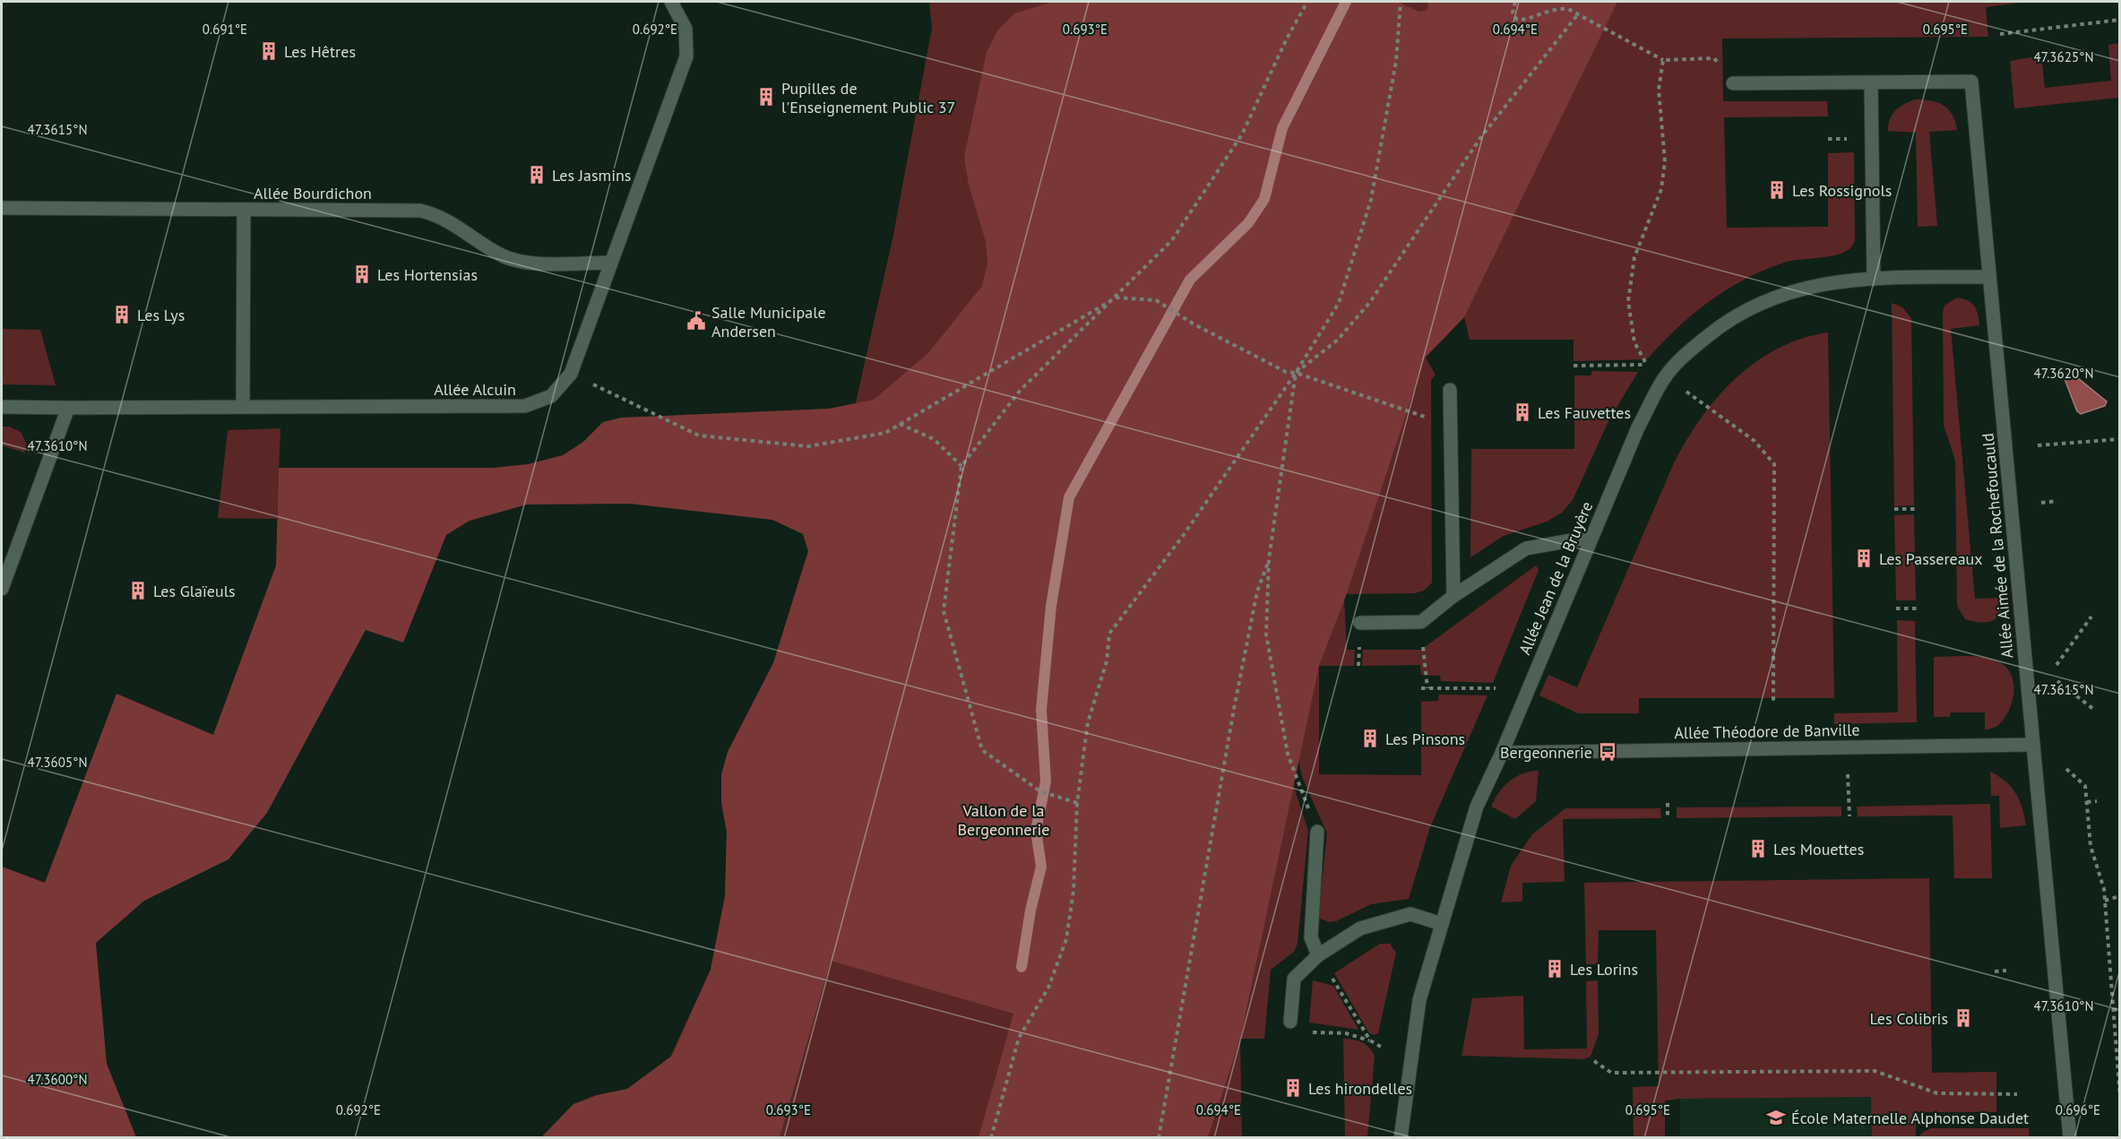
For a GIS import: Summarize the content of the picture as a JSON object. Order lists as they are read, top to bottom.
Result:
{
  "streets": {
    "street": [
      "Allée Bourdichon",
      "Allée Alcuin",
      "Allée Aimée de la Rochefoucauld",
      "Allée Jean de la Bruyère",
      "Allée Théodore de Banville"
    ]
  },
  "crossings": [
    ["Allée Bourdichon", "Allée Alcuin"],
    ["Allée Aimée de la Rochefoucauld", "Allée Jean de la Bruyère"],
    ["Allée Aimée de la Rochefoucauld", "Allée Théodore de Banville"],
    ["Allée Jean de la Bruyère", "Allée Théodore de Banville"]
  ],
  "parks": ["Vallon de la Bergeonnerie"],
  "places": {
    "building": [
      "Les Hêtres",
      "Pupilles de l'Enseignement Public 37",
      "Les Jasmins",
      "Les Rossignols",
      "Les Hortensias",
      "Les Lys",
      "Les Fauvettes",
      "Les Passereaux",
      "Les Glaïeuls",
      "Les Pinsons",
      "Les Mouettes",
      "Les Lorins",
      "Les Colibris",
      "Les hirondelles"
    ],
    "public building": ["Salle Municipale Andersen"],
    "bus stop": ["Bergeonnerie"],
    "school or university": ["École Maternelle Alphonse Daudet"]
  },
  "coordinates": [
    "0.691°E",
    "0.692°E",
    "0.693°E",
    "0.694°E",
    "0.695°E",
    "47.3625°N",
    "47.3615°N",
    "47.3620°N",
    "47.3610°N",
    "47.3605°N",
    "47.3600°N",
    "0.696°E"
  ]
}
